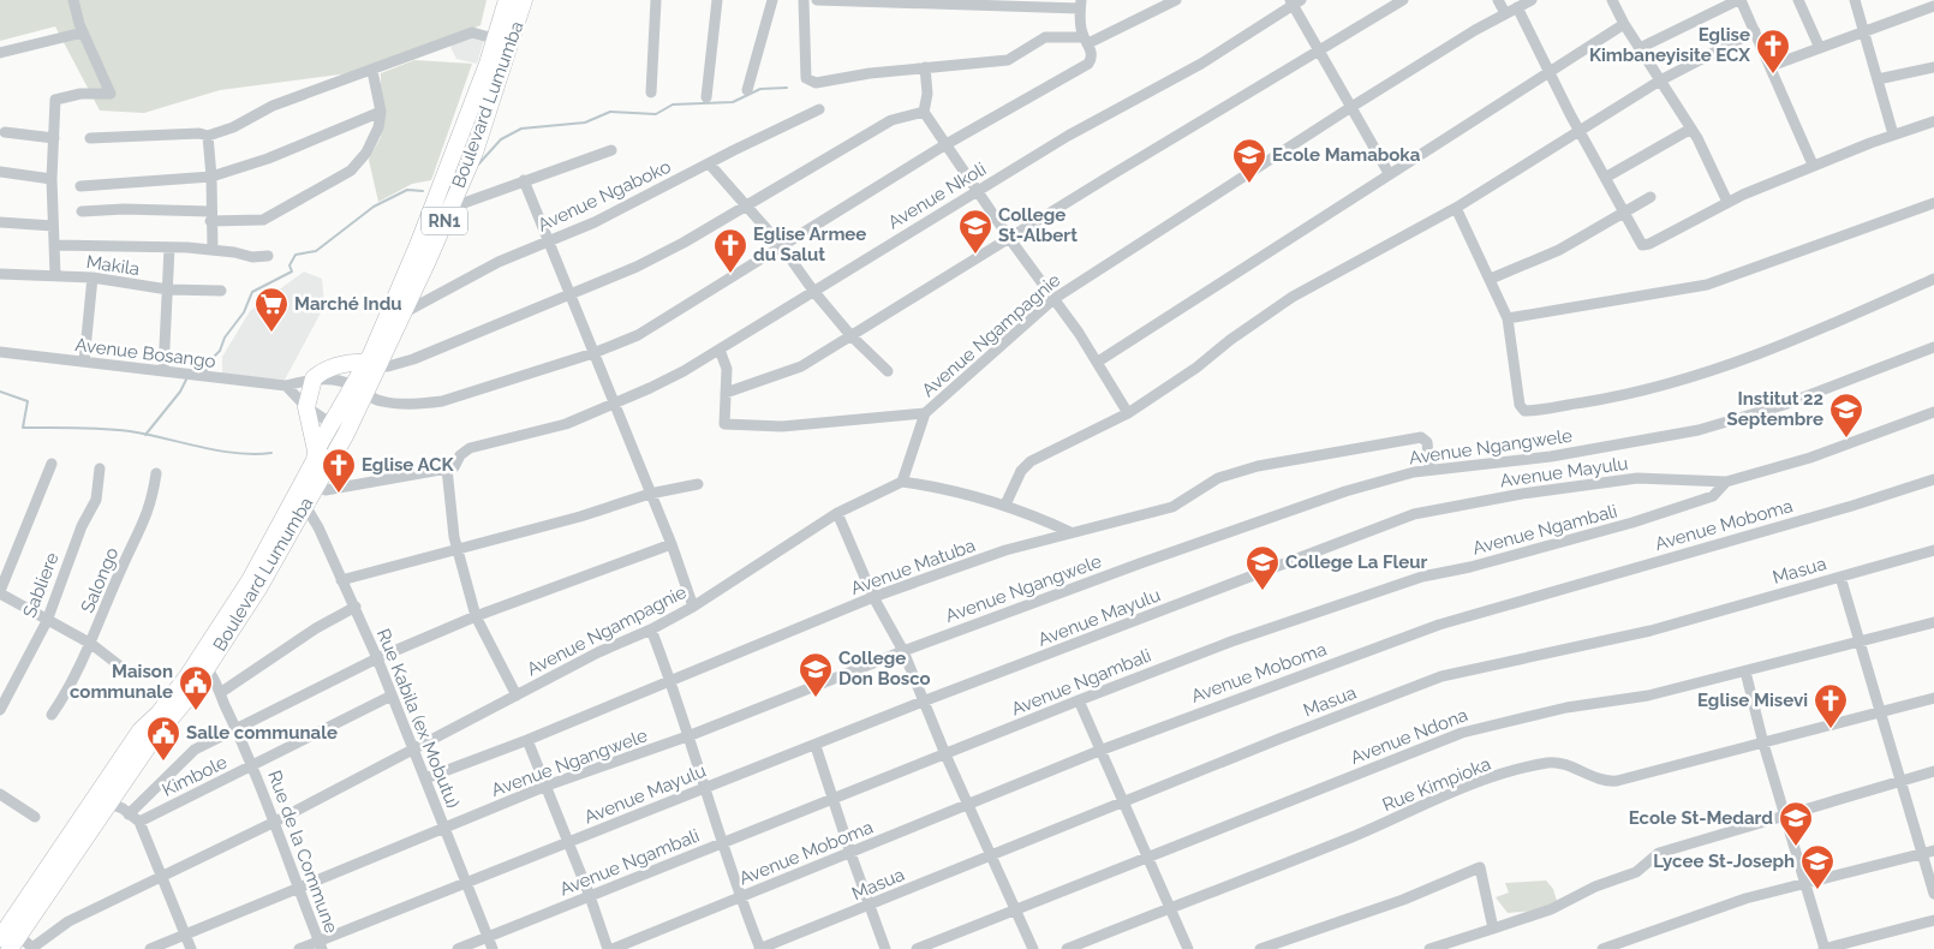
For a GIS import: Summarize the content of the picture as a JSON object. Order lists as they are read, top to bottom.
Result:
{
  "streets": {
    "highway": ["Boulevard Lumumba", "RN1"],
    "street": [
      "Avenue Ngaboko",
      "Avenue Nkoli",
      "Makila",
      "Avenue Ngampagnie",
      "Avenue Bosango",
      "Avenue Ngangwele",
      "Avenue Mayulu",
      "Avenue Moboma",
      "Avenue Ngambali",
      "Avenue Matuba",
      "Masua",
      "Salongo",
      "Sabliere",
      "Rue Kabila (ex Mobutu)",
      "Avenue Ndona",
      "Kimbole",
      "Rue Kimpioka",
      "Rue de la Commune"
    ]
  },
  "crossings": [
    ["Boulevard Lumumba", "Avenue Ngaboko"],
    ["Boulevard Lumumba", "Avenue Bosango"],
    ["Boulevard Lumumba", "Rue Kabila (ex Mobutu)"],
    ["Boulevard Lumumba", "Rue de la Commune"],
    ["Avenue Ngampagnie", "Rue Kabila (ex Mobutu)"],
    ["Avenue Ngampagnie", "Rue de la Commune"],
    ["Avenue Ngangwele", "Avenue Matuba"],
    ["Avenue Ngangwele", "Rue Kabila (ex Mobutu)"],
    ["Avenue Ngangwele", "Rue de la Commune"],
    ["Avenue Mayulu", "Avenue Ngambali"],
    ["Avenue Mayulu", "Rue Kabila (ex Mobutu)"],
    ["Avenue Mayulu", "Rue de la Commune"],
    ["Avenue Ngambali", "Rue Kabila (ex Mobutu)"],
    ["Avenue Matuba", "Rue Kabila (ex Mobutu)"],
    ["Rue Kabila (ex Mobutu)", "Kimbole"],
    ["Kimbole", "Rue de la Commune"]
  ],
  "places": {
    "church": [
      "Eglise Kimbaneyisite ECX",
      "Eglise Armee du Salut",
      "Eglise ACK",
      "Eglise Misevi"
    ],
    "school or university": [
      "Ecole Mamaboka",
      "College St-Albert",
      "Institut 22 Septembre",
      "College La Fleur",
      "College Don Bosco",
      "Ecole St-Medard",
      "Lycee St-Joseph"
    ],
    "supermarket": ["Marché Indu"],
    "public building": ["Maison communale", "Salle communale"]
  }
}
